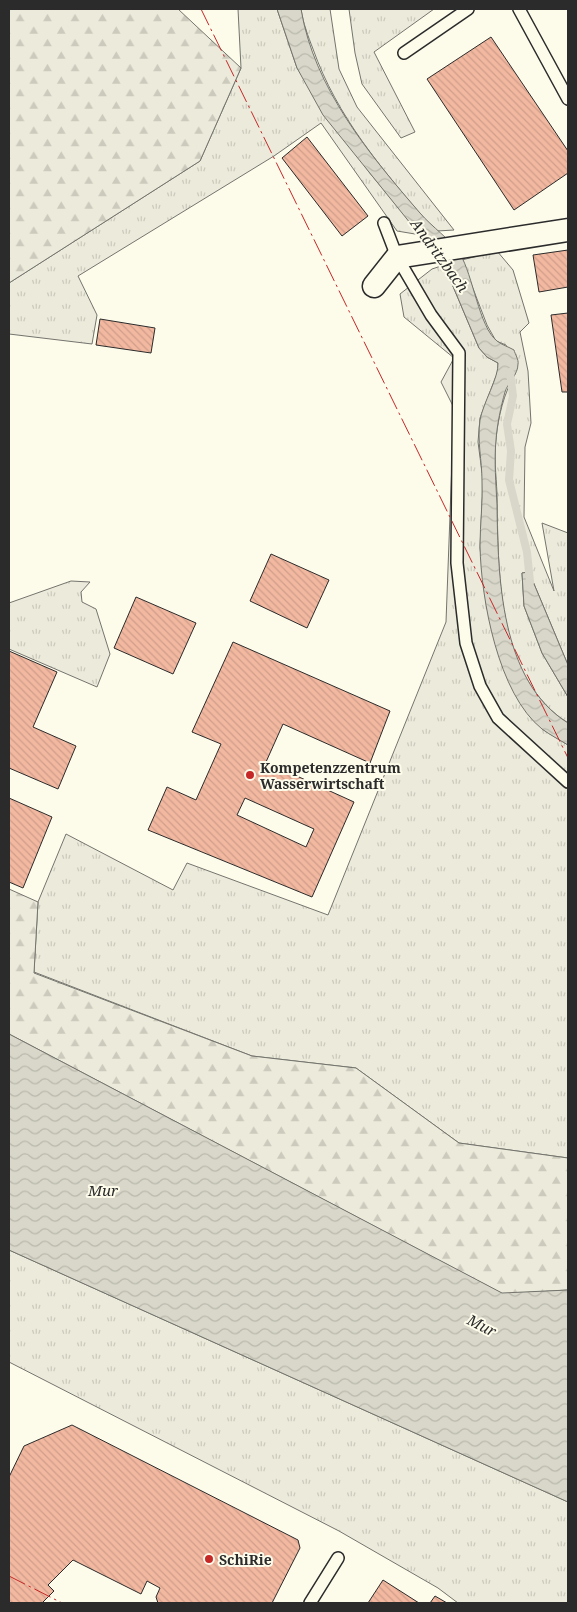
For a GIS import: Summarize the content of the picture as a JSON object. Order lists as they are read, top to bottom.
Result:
{
  "water": ["Andritzbach", "Mur"],
  "places": ["Kompetenzzentrum Wasserwirtschaft", "SchiRie"]
}
